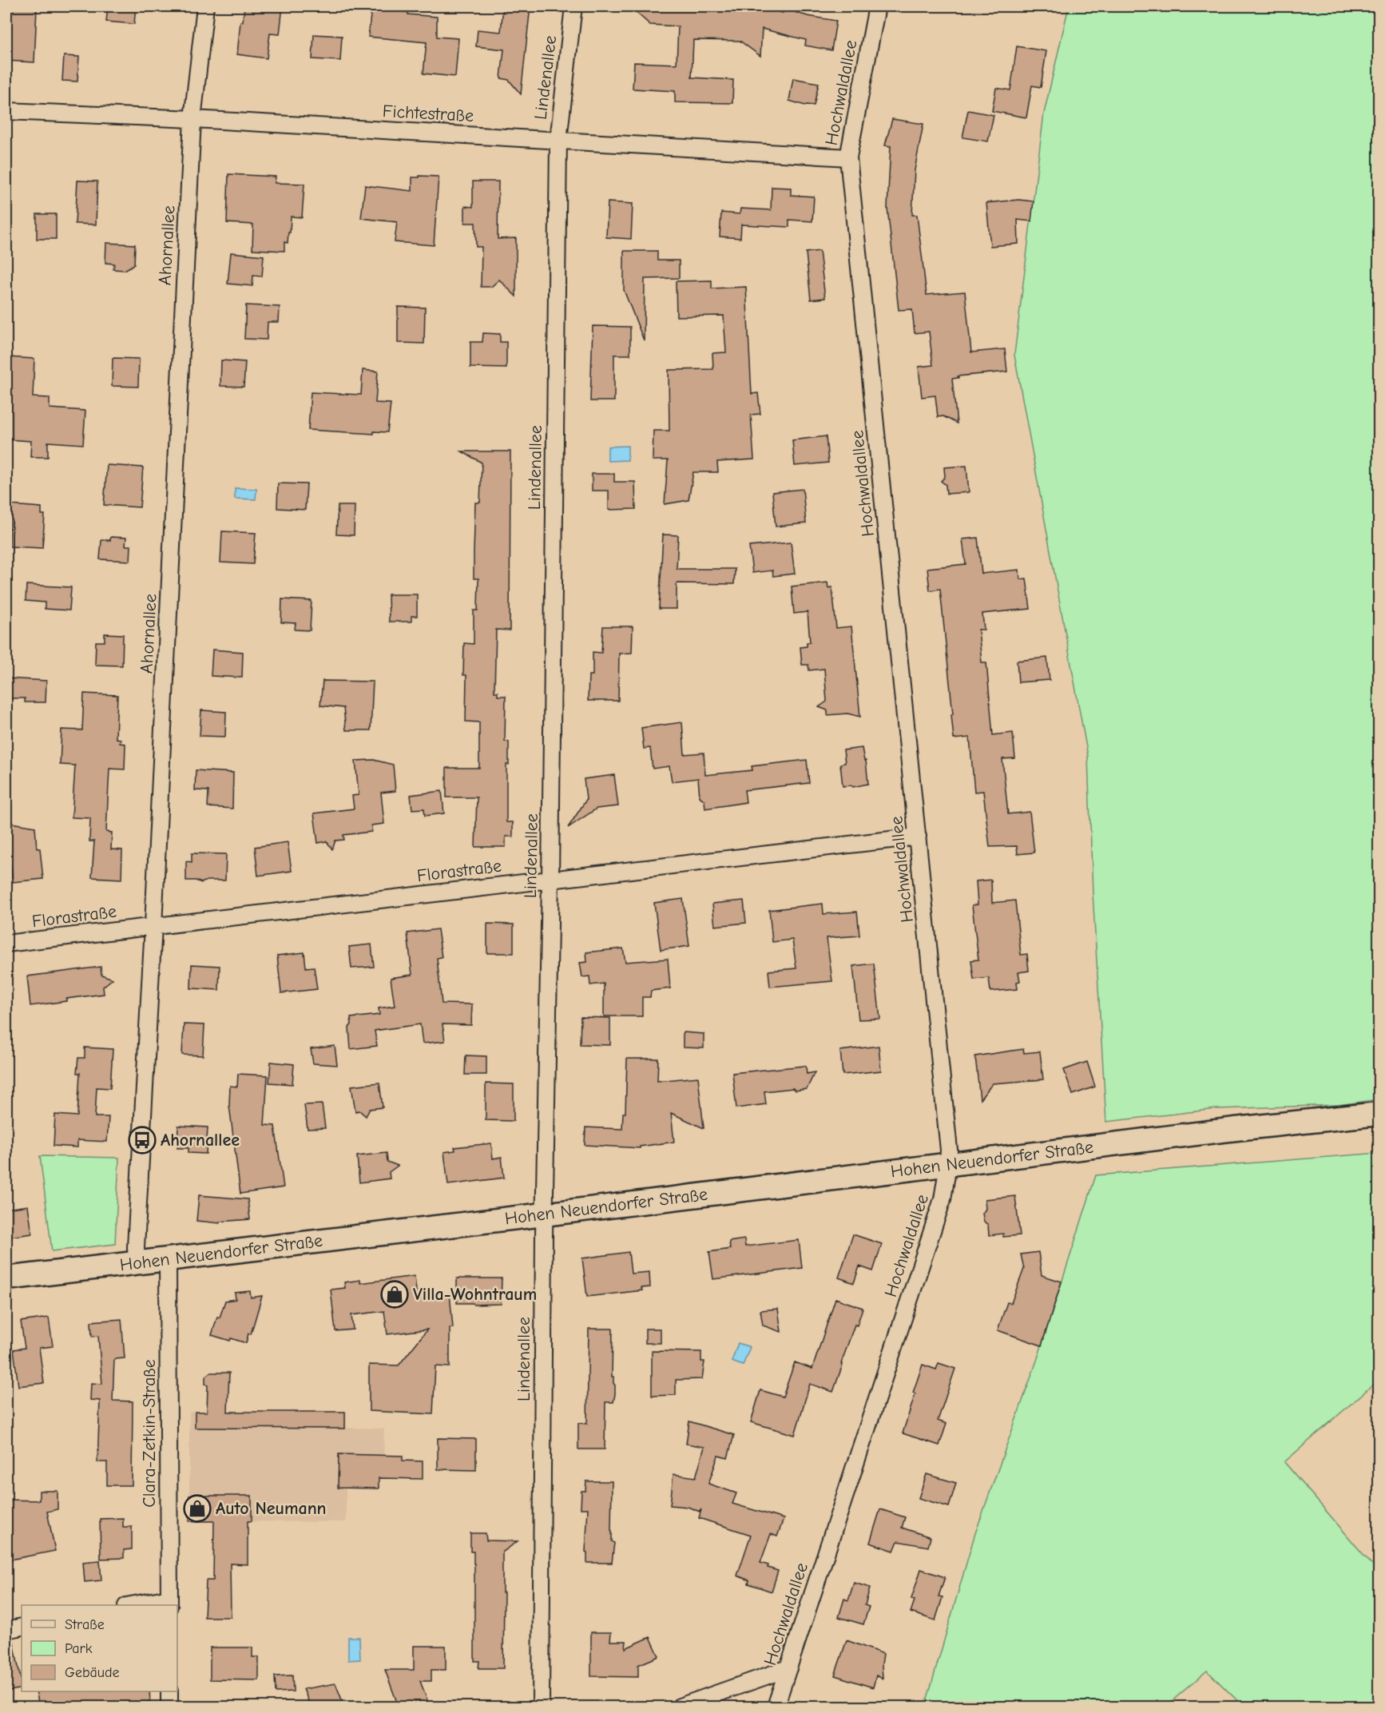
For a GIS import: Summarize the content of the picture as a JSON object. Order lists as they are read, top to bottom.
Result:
{
  "streets": {
    "main road": ["Hohen Neuendorfer Straße"],
    "street": [
      "Lindenallee",
      "Hochwaldallee",
      "Fichtestraße",
      "Ahornallee",
      "Florastraße",
      "Clara-Zetkin-Straße"
    ]
  },
  "crossings": [
    ["Lindenallee", "Fichtestraße"],
    ["Lindenallee", "Florastraße"],
    ["Lindenallee", "Hohen Neuendorfer Straße"],
    ["Hochwaldallee", "Fichtestraße"],
    ["Hochwaldallee", "Florastraße"],
    ["Hochwaldallee", "Hohen Neuendorfer Straße"],
    ["Fichtestraße", "Ahornallee"],
    ["Ahornallee", "Florastraße"],
    ["Ahornallee", "Hohen Neuendorfer Straße"],
    ["Hohen Neuendorfer Straße", "Clara-Zetkin-Straße"]
  ],
  "places": {
    "bus stop": ["Ahornallee"],
    "shop": ["Villa-Wohntraum", "Auto Neumann"]
  },
  "legend": ["Straße", "Park", "Gebäude"]
}
